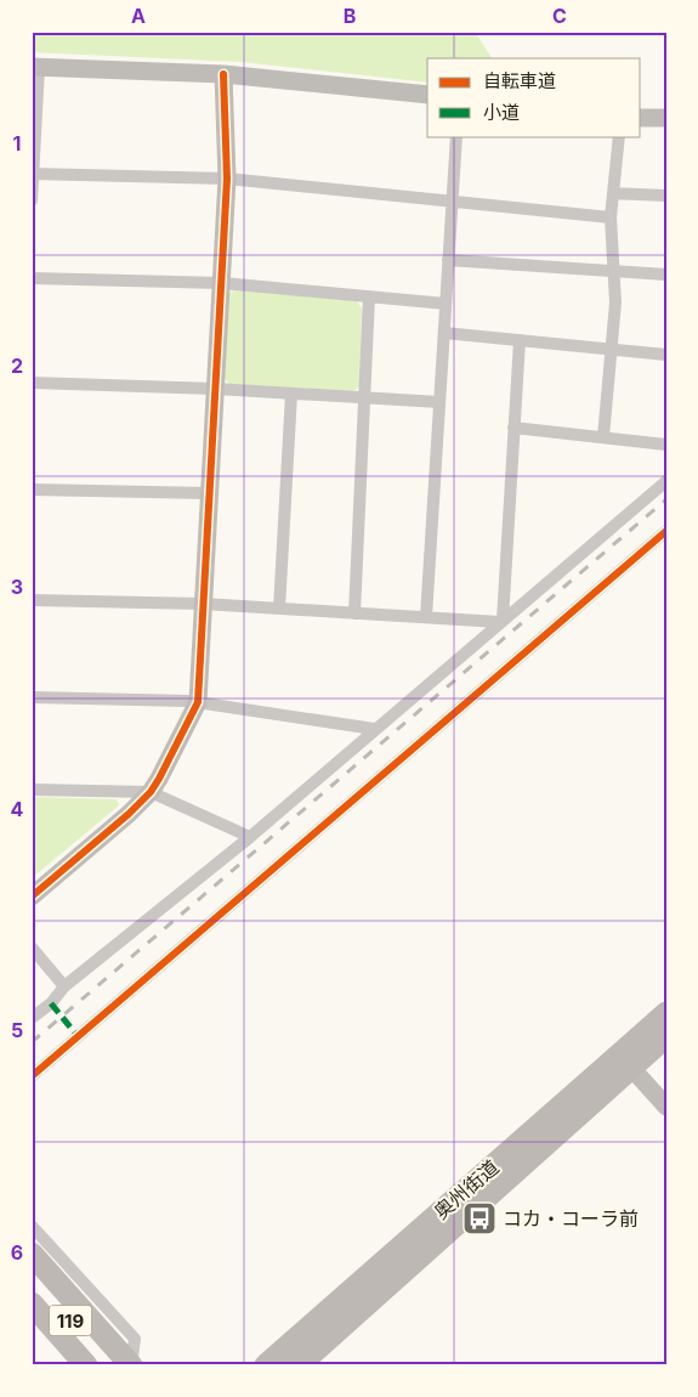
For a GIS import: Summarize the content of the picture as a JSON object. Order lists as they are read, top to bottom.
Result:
{
  "streets": {
    "highway": ["奥州街道", "119"]
  },
  "places": {
    "bus stop": ["コカ・コーラ前"]
  },
  "legend": ["自転車道", "小道"],
  "grid": {
    "columns": ["A", "B", "C"],
    "rows": [
      "1",
      "2",
      "3",
      "4",
      "5",
      "6"
    ]
  }
}
